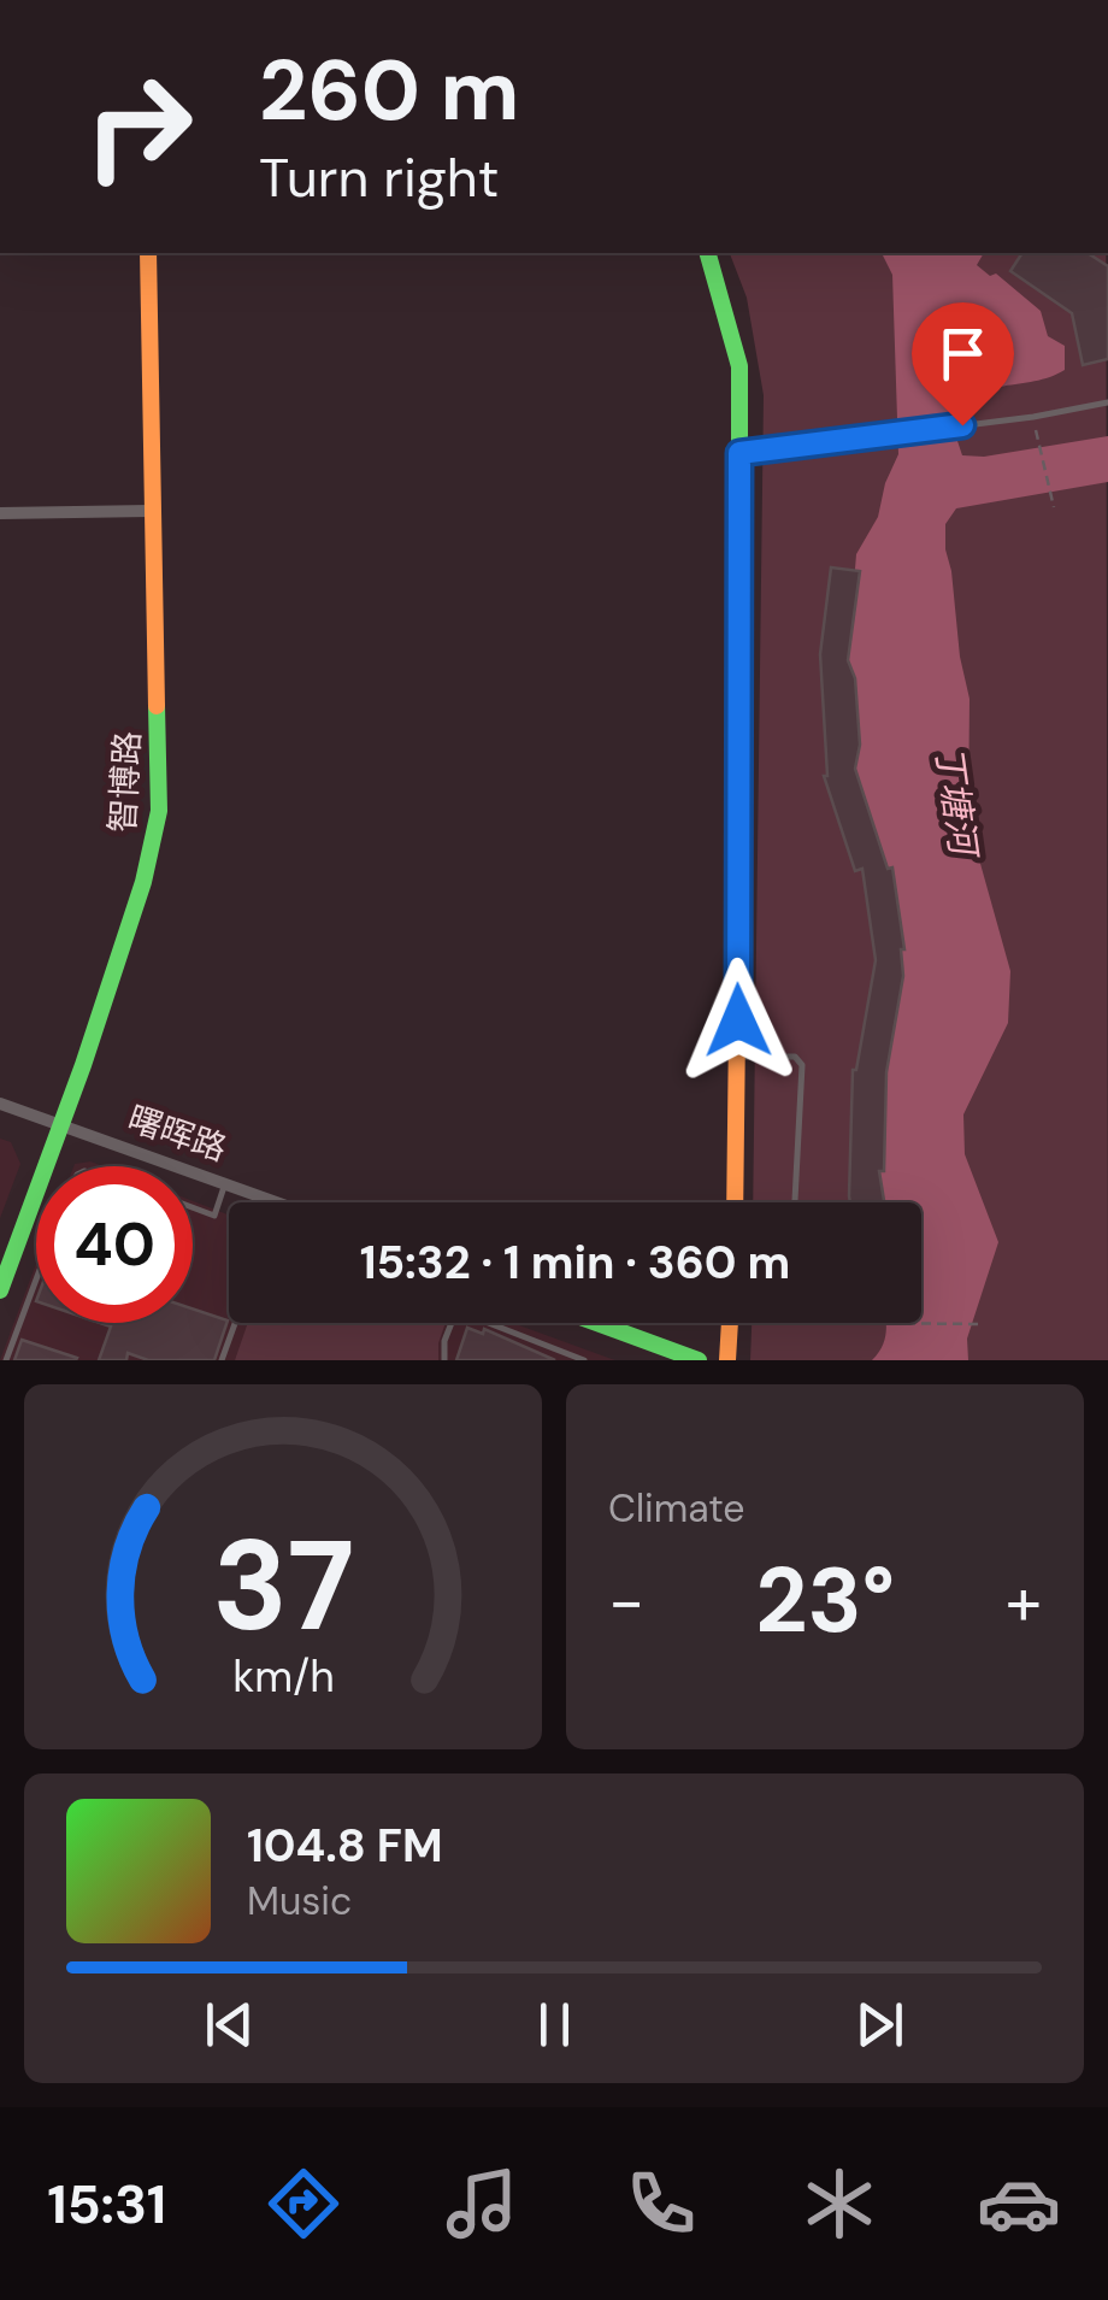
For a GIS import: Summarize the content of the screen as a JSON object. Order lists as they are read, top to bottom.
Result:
{
  "streets": {
    "street": ["智博路", "曙晖路"]
  },
  "crossings": [
    ["智博路", "曙晖路"]
  ],
  "water": ["丁塘河"],
  "page": {
    "turn": ["260 m", "Turn right"],
    "limit": "40",
    "trip": "15:32 · 1 min · 360 m",
    "tile": "Climate",
    "heat": ["−", "23°", "+"],
    "song": ["104.8 FM", "Music"],
    "tabs": "15:31",
    "gauge": ["37", "km/h"]
  }
}
